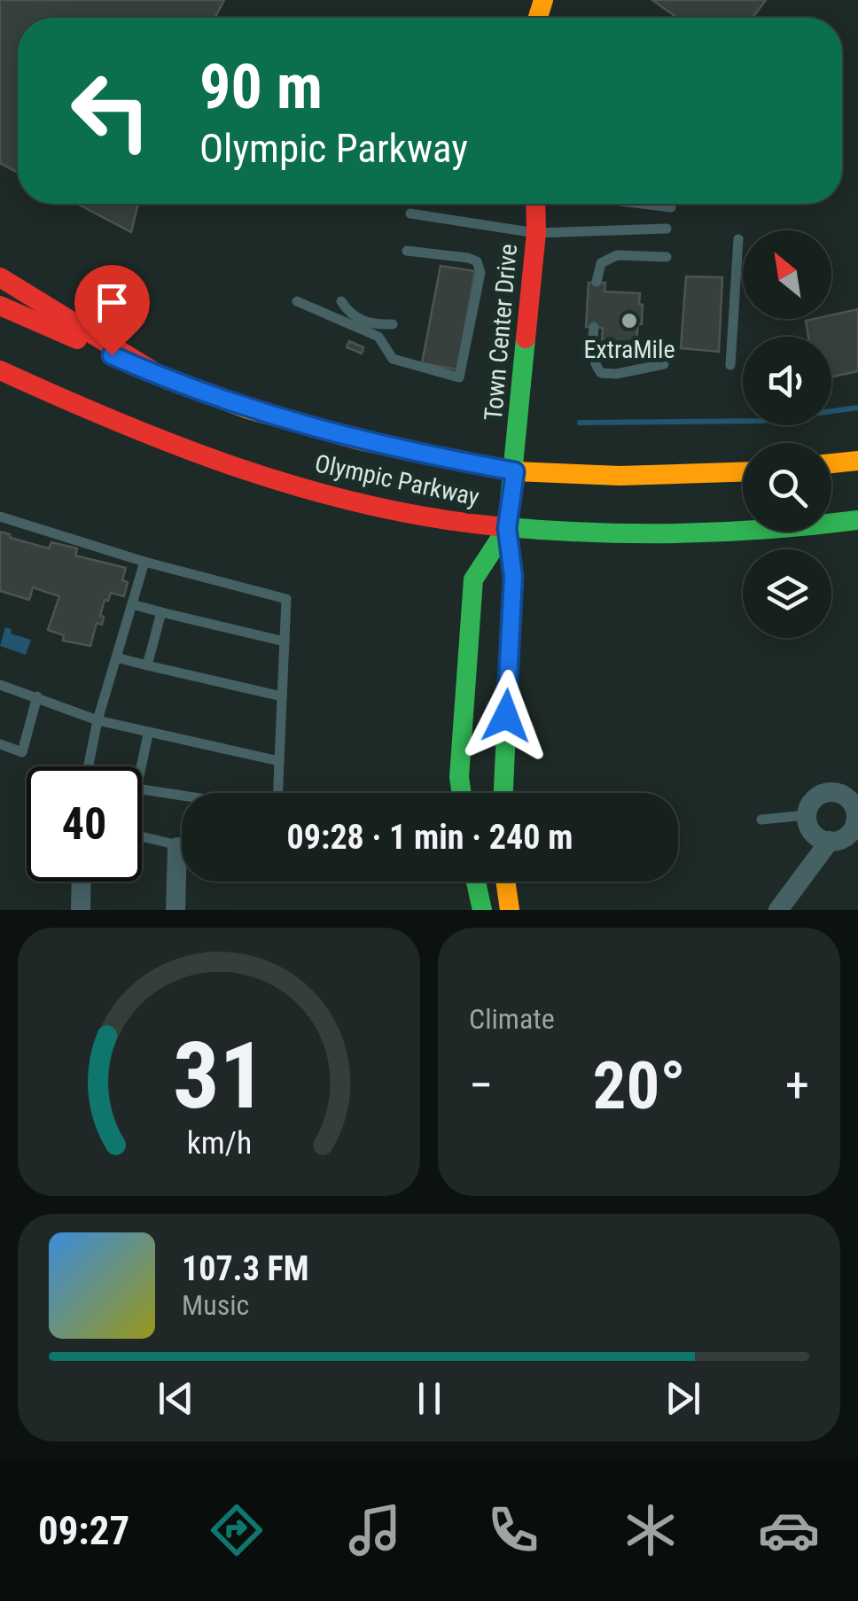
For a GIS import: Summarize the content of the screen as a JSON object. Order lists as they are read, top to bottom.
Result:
{
  "streets": {
    "main road": ["Town Center Drive", "Olympic Parkway"]
  },
  "crossings": [
    ["Town Center Drive", "Olympic Parkway"]
  ],
  "places": ["ExtraMile"],
  "north": "top left",
  "page": {
    "turn": ["90 m", "Olympic Parkway"],
    "limit": "40",
    "trip": "09:28 · 1 min · 240 m",
    "tile": "Climate",
    "heat": ["−", "20°", "+"],
    "song": ["107.3 FM", "Music"],
    "tabs": "09:27",
    "gauge": ["31", "km/h"]
  }
}
